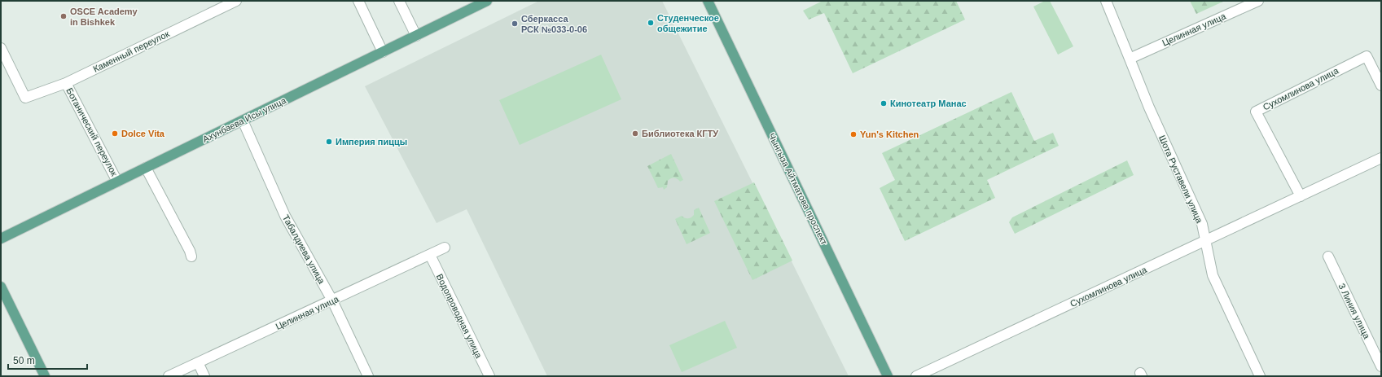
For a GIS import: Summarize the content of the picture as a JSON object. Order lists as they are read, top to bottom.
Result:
{
  "streets": {
    "main road": ["Ахунбаева Исы улица", "Чынгыза Айтматова проспект"],
    "street": [
      "Целинная улица",
      "Каменный переулок",
      "Сухомлинова улица",
      "Ботанический переулок",
      "Шота Руставели улица",
      "Табалдиева улица",
      "3 Линия улица",
      "Водопроводная улица"
    ]
  },
  "crossings": [
    ["Целинная улица", "Шота Руставели улица"],
    ["Целинная улица", "Табалдиева улица"],
    ["Целинная улица", "Водопроводная улица"],
    ["Каменный переулок", "Ботанический переулок"],
    ["Сухомлинова улица", "Шота Руставели улица"],
    ["Ахунбаева Исы улица", "Ботанический переулок"],
    ["Ахунбаева Исы улица", "Табалдиева улица"]
  ],
  "places": [
    "OSCE Academy in Bishkek",
    "Студенческое общежитие",
    "Сберкасса РСК №033-0-06",
    "Кинотеатр Манас",
    "Dolce Vita",
    "Библиотека КГТУ",
    "Yun's Kitchen",
    "Империя пиццы"
  ],
  "scale_bar": "50 m"
}
